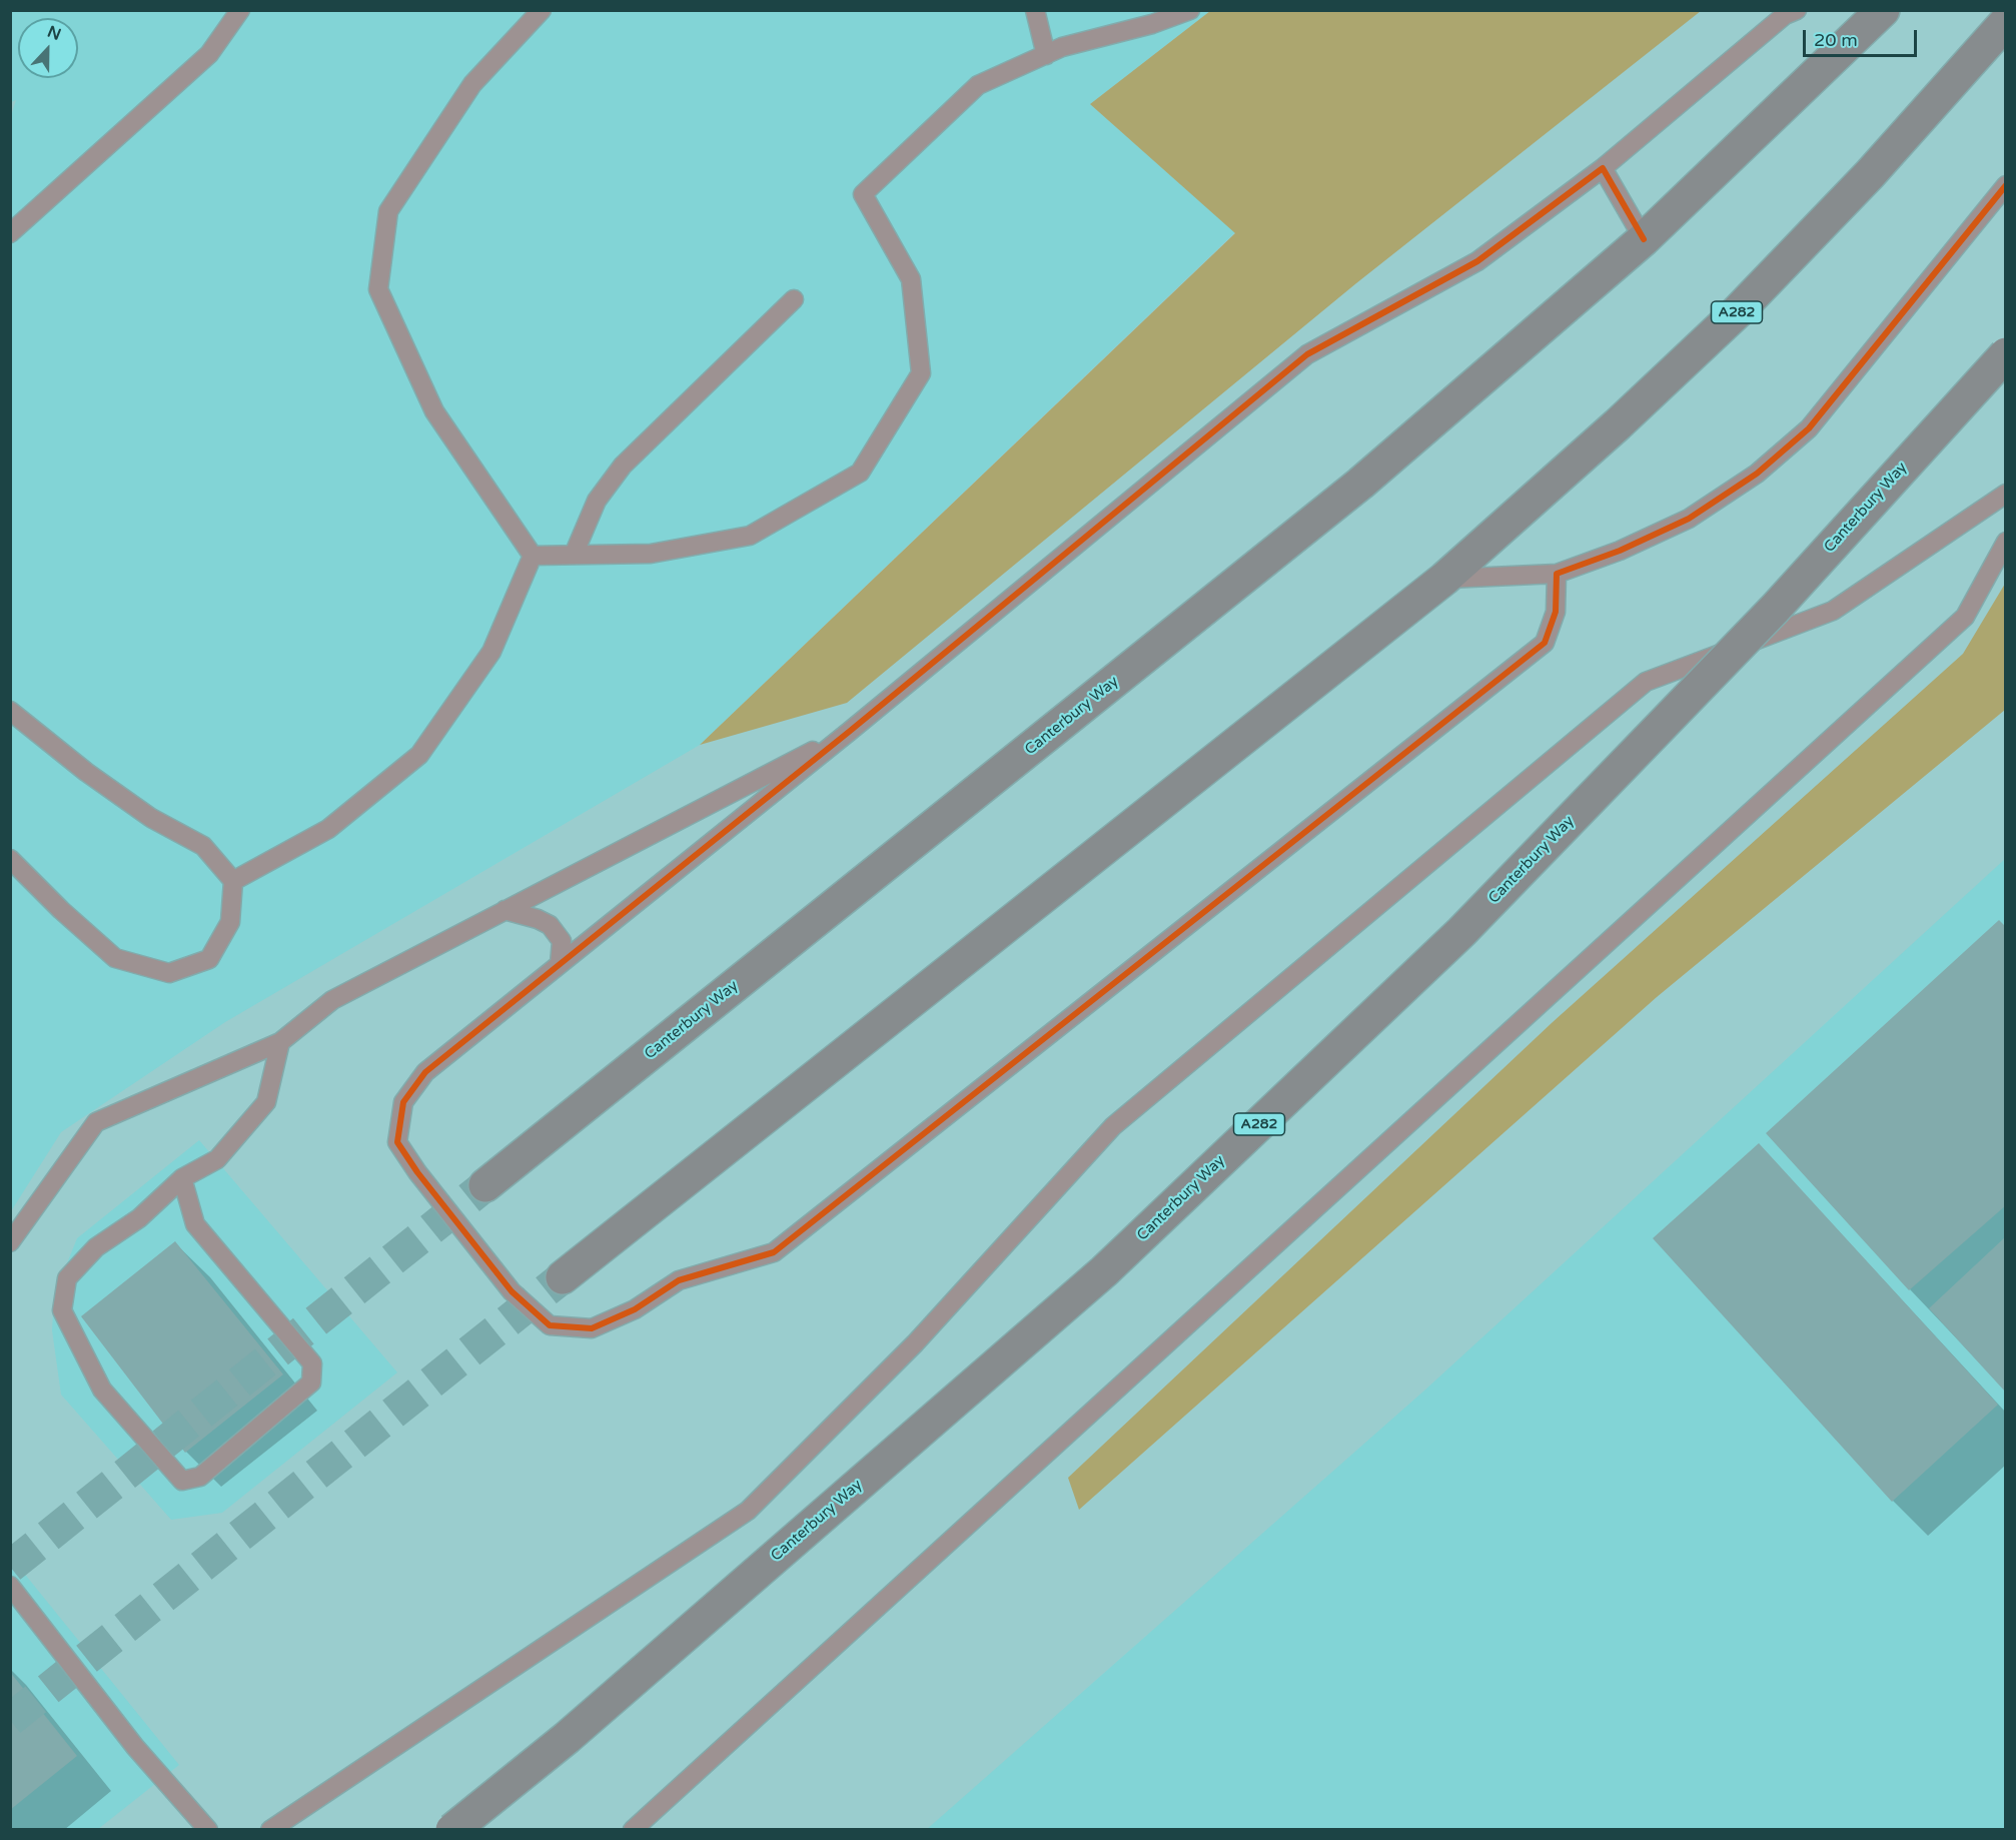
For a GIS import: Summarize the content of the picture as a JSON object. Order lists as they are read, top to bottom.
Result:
{
  "streets": {
    "highway": ["A282", "Canterbury Way"]
  },
  "scale_bar": "20 m",
  "north": "top"
}
